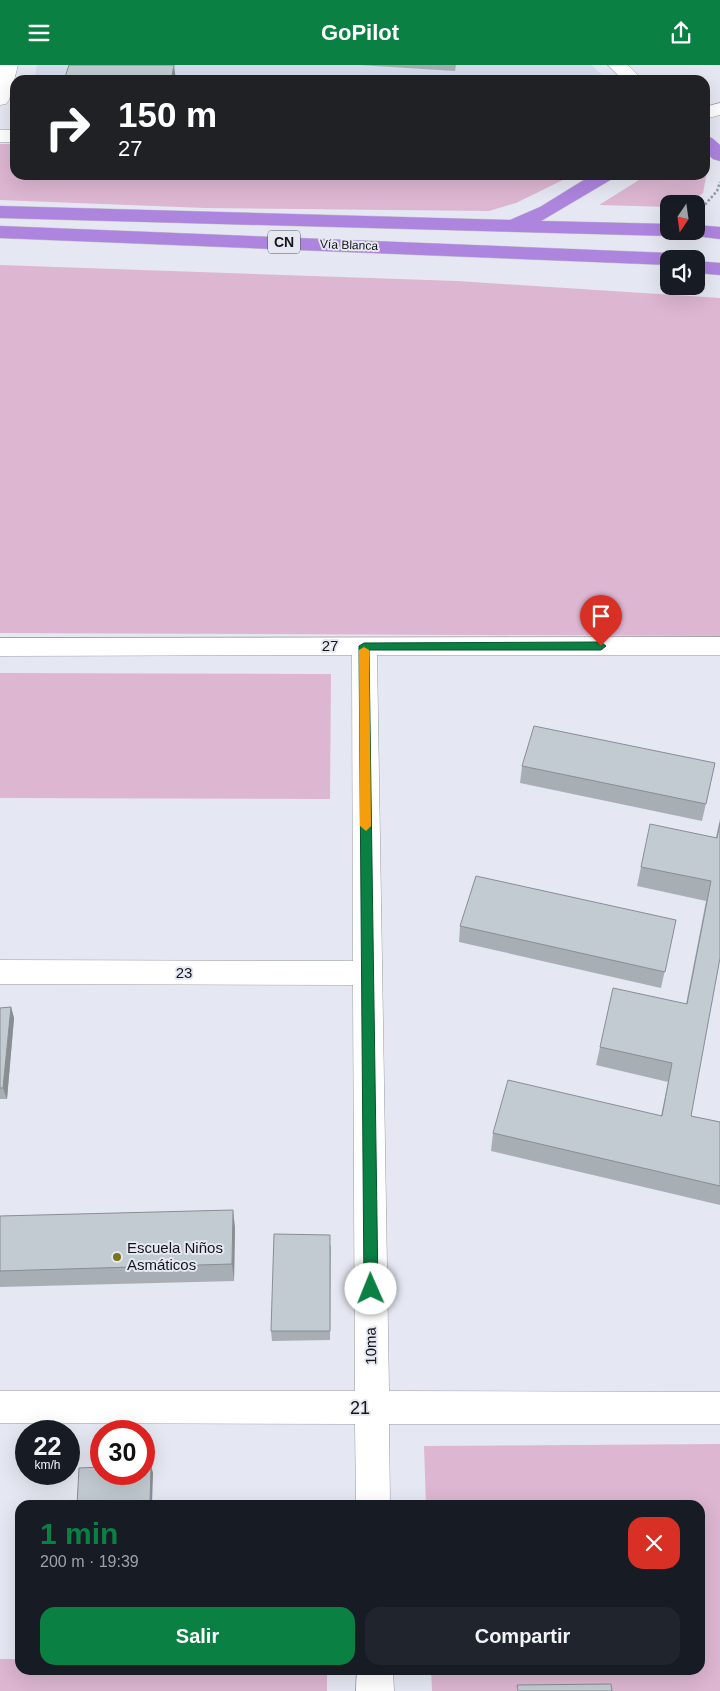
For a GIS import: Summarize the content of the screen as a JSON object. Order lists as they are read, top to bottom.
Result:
{
  "streets": {
    "highway": ["CN", "Vía Blanca"],
    "street": [
      "27",
      "23",
      "10ma",
      "21"
    ]
  },
  "crossings": [
    ["CN", "Vía Blanca"],
    ["27", "10ma"],
    ["23", "10ma"],
    ["10ma", "21"]
  ],
  "places": ["Escuela Niños Asmáticos"],
  "north": "bottom",
  "page": {
    "header": "GoPilot",
    "turn": ["150 m", "27"],
    "speed": "22 km/h",
    "limit": "30",
    "heading": ["1 min", "200 m · 19:39"],
    "buttons": ["Salir", "Compartir"]
  }
}
